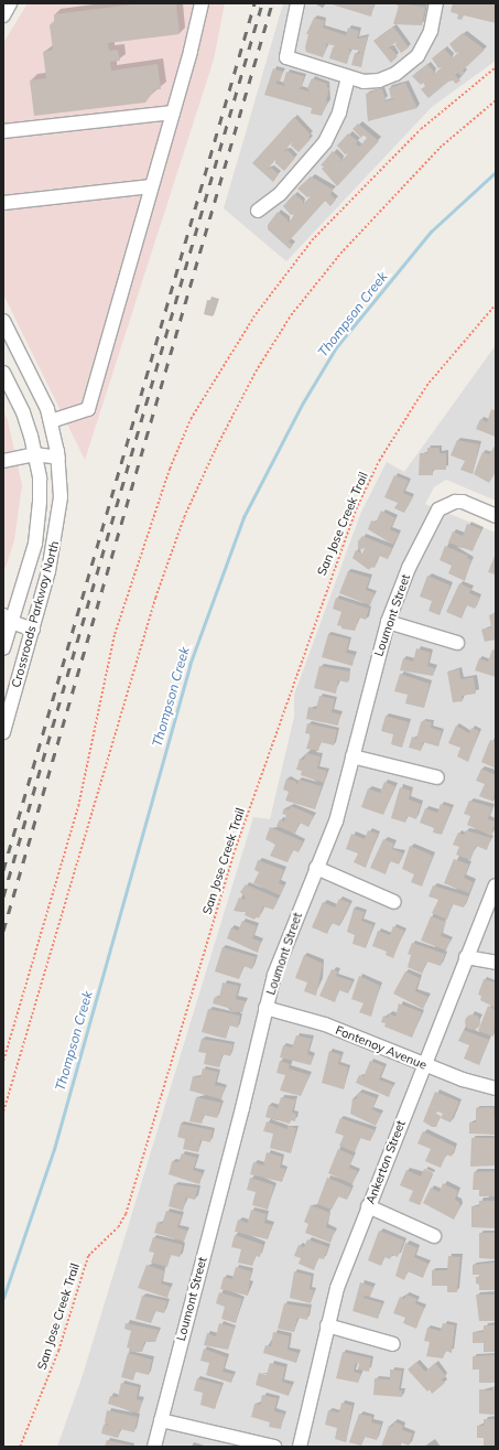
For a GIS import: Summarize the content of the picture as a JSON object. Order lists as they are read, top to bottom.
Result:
{
  "streets": {
    "street": [
      "Crossroads Parkway North",
      "Loumont Street",
      "Fontenoy Avenue",
      "Ankerton Street"
    ],
    "path": ["San Jose Creek Trail"]
  },
  "crossings": [
    ["Loumont Street", "Fontenoy Avenue"],
    ["Fontenoy Avenue", "Ankerton Street"]
  ],
  "water": ["Thompson Creek"]
}
